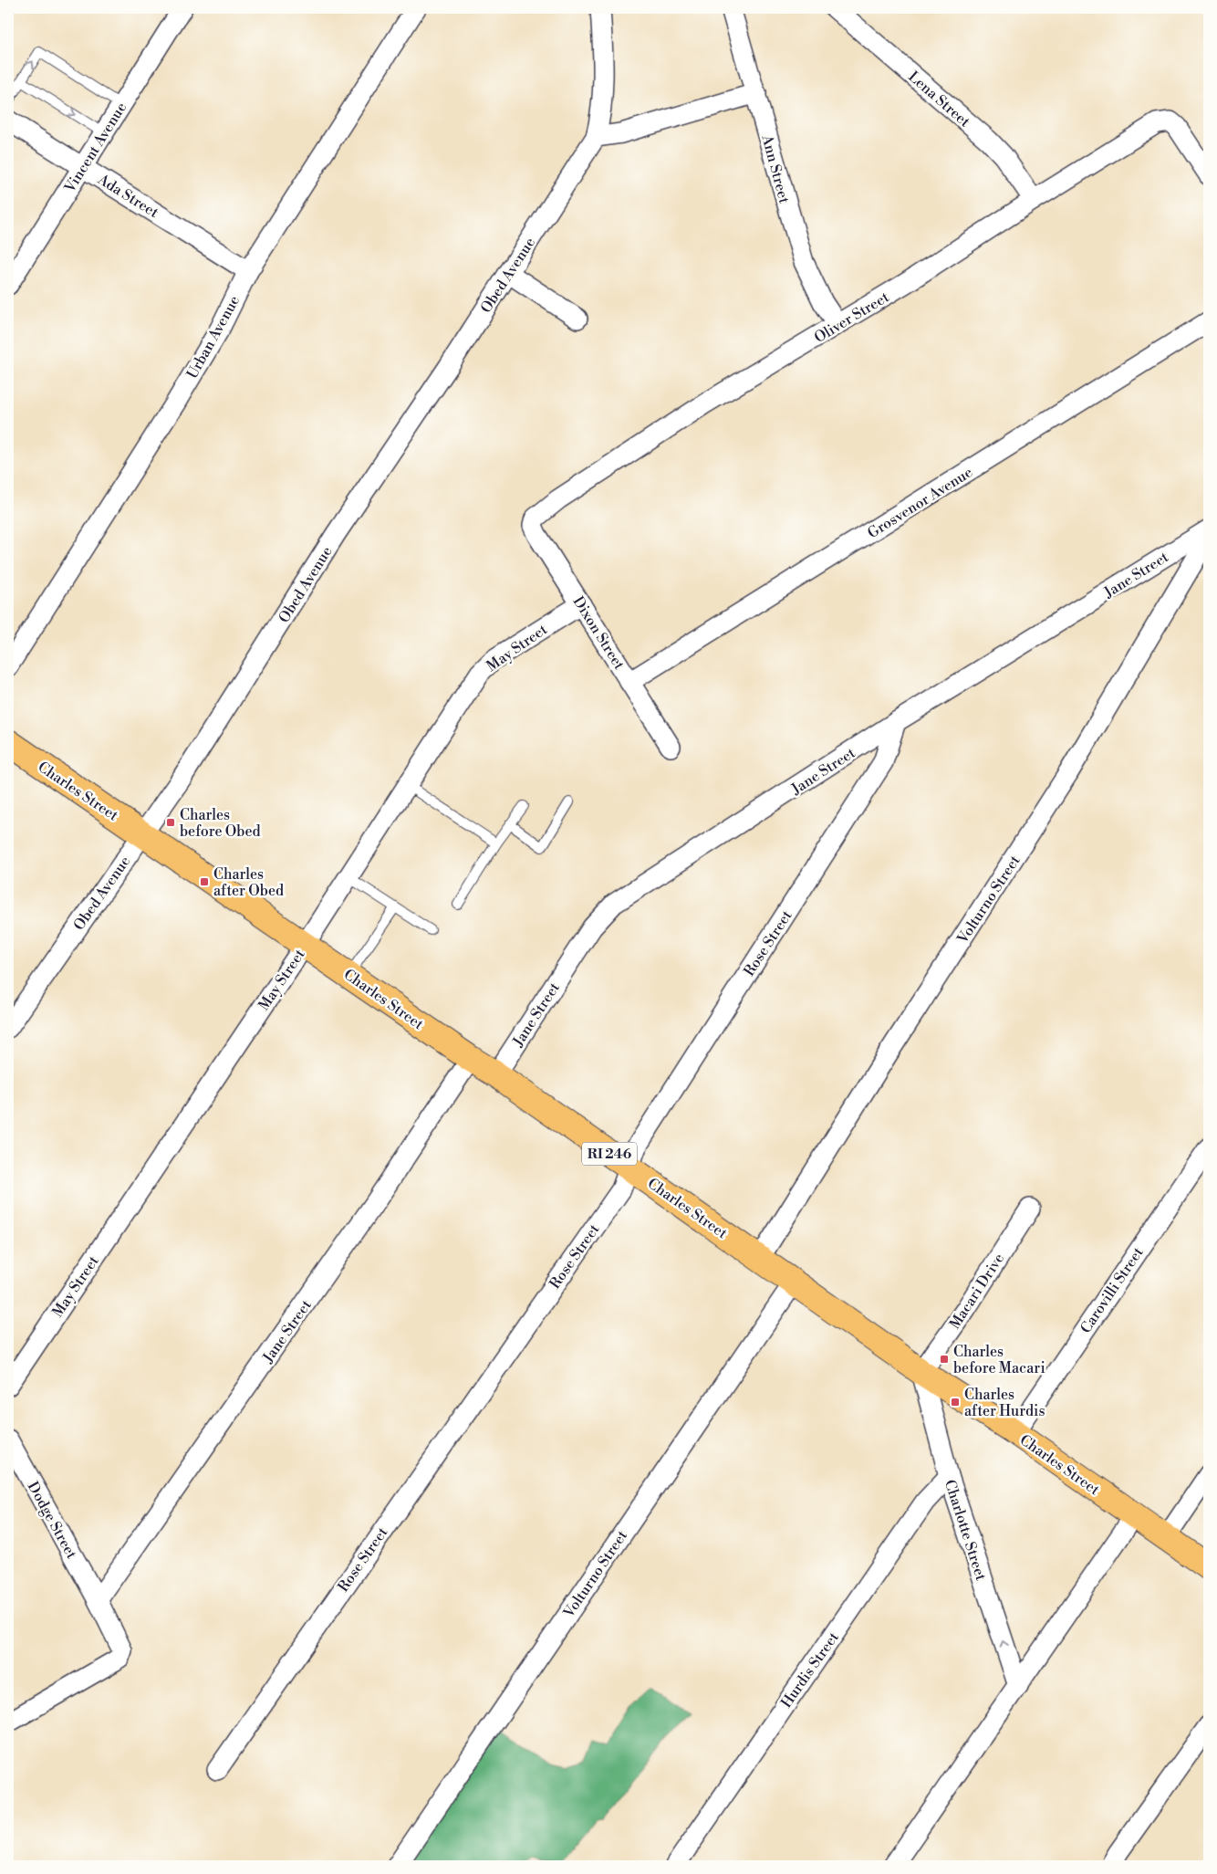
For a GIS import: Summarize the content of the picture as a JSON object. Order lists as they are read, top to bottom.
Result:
{
  "streets": {
    "main road": ["Charles Street", "RI 246"],
    "street": [
      "Lena Street",
      "Vincent Avenue",
      "Ann Street",
      "Ada Street",
      "Obed Avenue",
      "Oliver Street",
      "Urban Avenue",
      "Grosvenor Avenue",
      "Jane Street",
      "Dixon Street",
      "May Street",
      "Volturno Street",
      "Rose Street",
      "Carovilli Street",
      "Macari Drive",
      "Dodge Street",
      "Charlotte Street",
      "Hurdis Street"
    ]
  },
  "crossings": [
    ["Lena Street", "Oliver Street"],
    ["Vincent Avenue", "Ada Street"],
    ["Ann Street", "Oliver Street"],
    ["Ada Street", "Urban Avenue"],
    ["Obed Avenue", "Charles Street"],
    ["Oliver Street", "Dixon Street"],
    ["Grosvenor Avenue", "Dixon Street"],
    ["Jane Street", "Charles Street"],
    ["Jane Street", "Rose Street"],
    ["Jane Street", "Dodge Street"],
    ["Dixon Street", "May Street"],
    ["May Street", "Charles Street"],
    ["Charles Street", "Volturno Street"],
    ["Charles Street", "Rose Street"],
    ["Charles Street", "Carovilli Street"],
    ["Charles Street", "Macari Drive"],
    ["Charles Street", "Charlotte Street"],
    ["Macari Drive", "Charlotte Street"],
    ["Charlotte Street", "Hurdis Street"]
  ],
  "one_way": ["Charlotte Street"],
  "places": {
    "transit": [
      "Charles before Obed",
      "Charles after Obed",
      "Charles before Macari",
      "Charles after Hurdis"
    ]
  }
}
